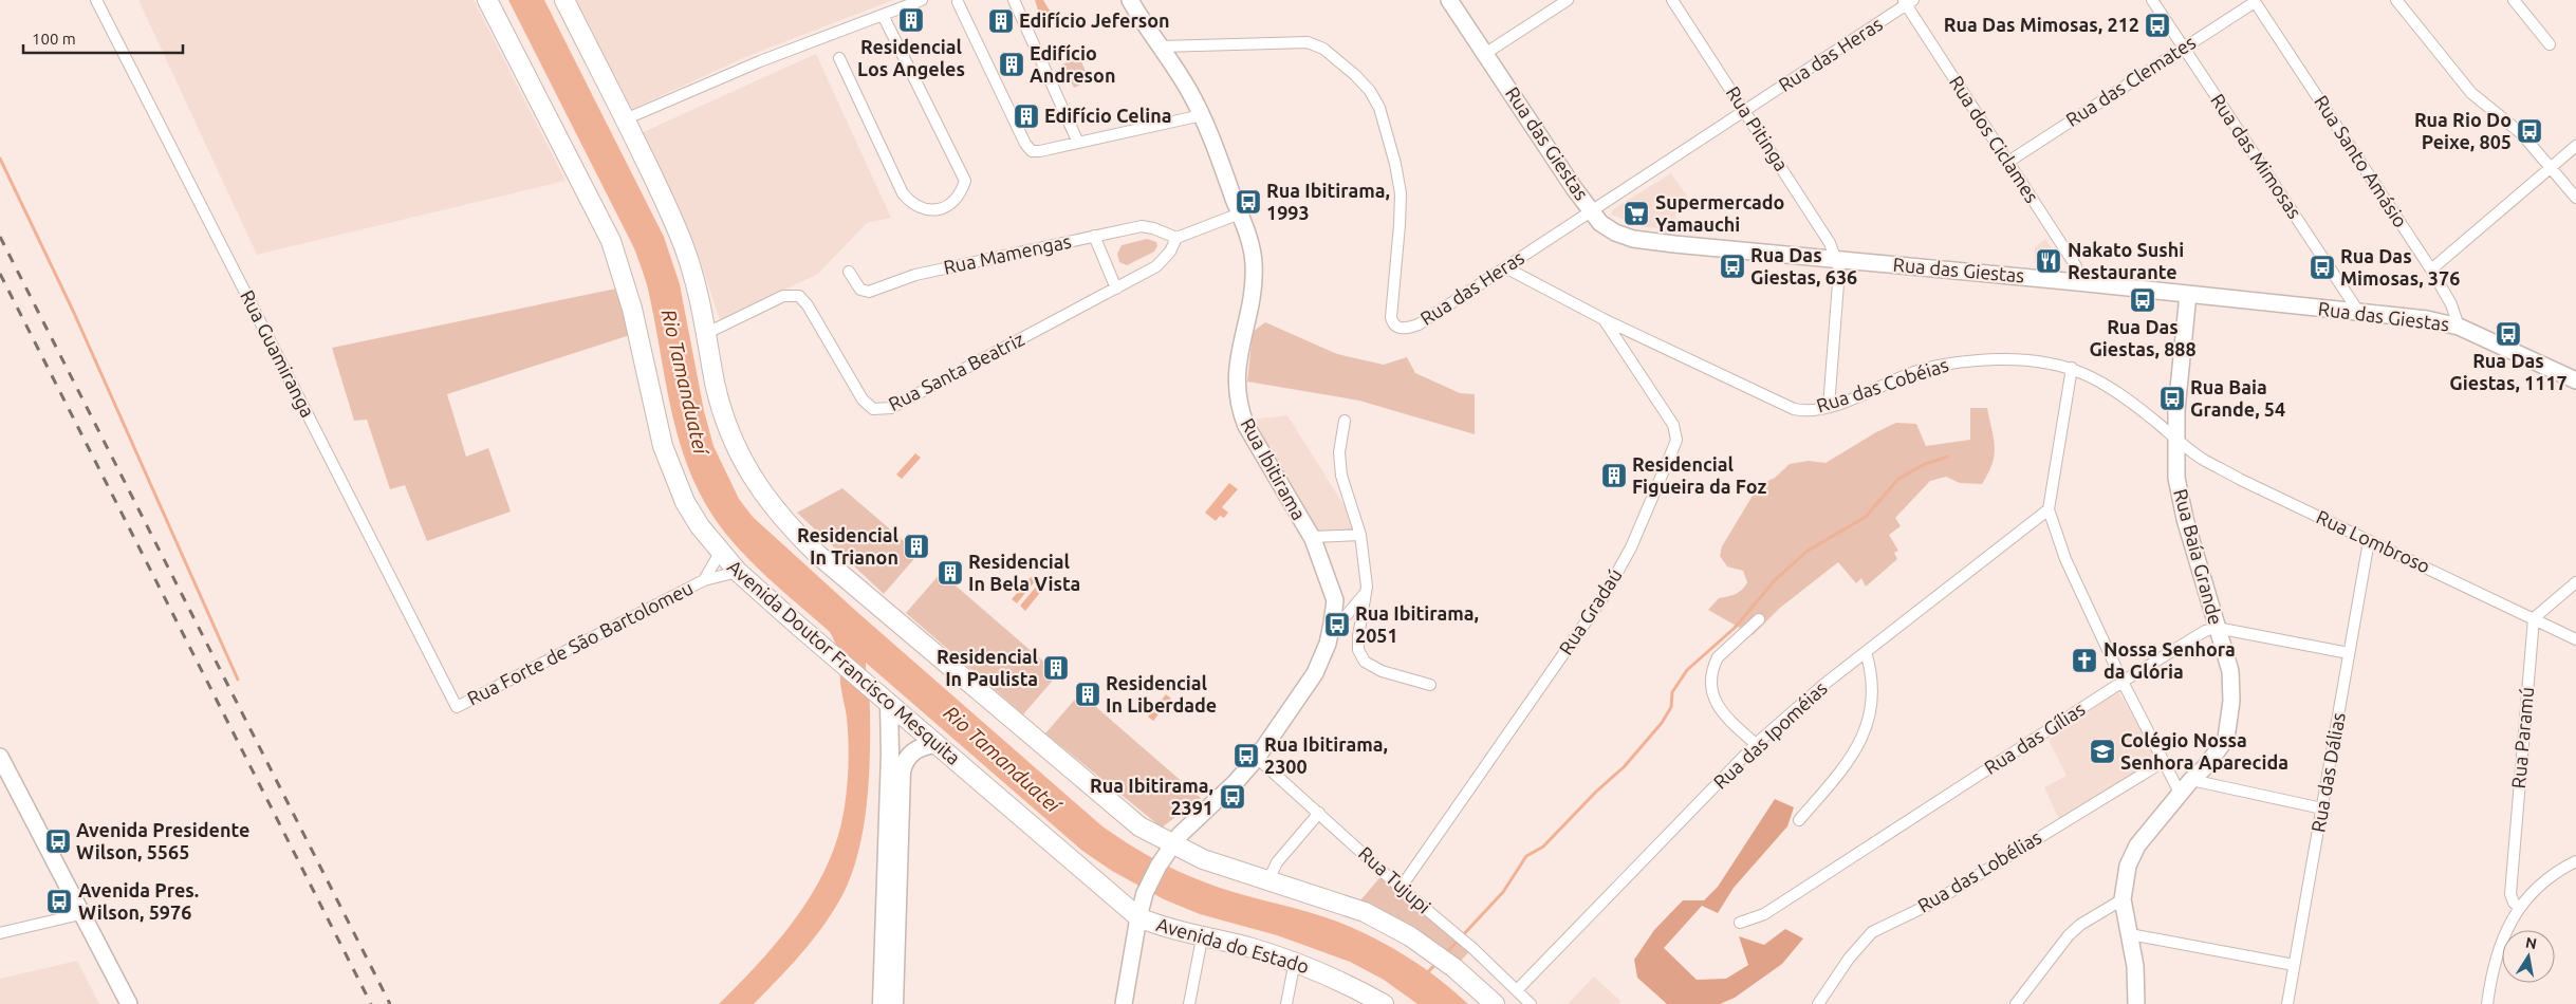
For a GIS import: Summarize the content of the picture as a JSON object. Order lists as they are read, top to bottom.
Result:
{
  "streets": {
    "highway": ["Avenida Doutor Francisco Mesquita", "Avenida do Estado"],
    "main road": ["Rua das Giestas", "Rua Ibitirama", "Rua Baía Grande"],
    "street": [
      "Rua das Heras",
      "Rua das Clemates",
      "Rua Pitinga",
      "Rua dos Ciclames",
      "Rua das Mimosas",
      "Rua Santo Amásio",
      "Rua Mamengas",
      "Rua Guamiranga",
      "Rua Santa Beatriz",
      "Rua das Cobéias",
      "Rua Lombroso",
      "Rua Gradaú",
      "Rua Forte de São Bartolomeu",
      "Rua das Ipoméias",
      "Rua Paramú",
      "Rua das Gílias",
      "Rua das Dálias",
      "Rua das Lobélias",
      "Rua Tujupi"
    ]
  },
  "crossings": [
    ["Rua das Heras", "Rua Pitinga"],
    ["Rua das Heras", "Rua dos Ciclames"],
    ["Rua das Heras", "Rua das Giestas"],
    ["Rua das Heras", "Rua das Cobéias"],
    ["Rua das Heras", "Rua Ibitirama"],
    ["Rua das Clemates", "Rua dos Ciclames"],
    ["Rua das Clemates", "Rua das Mimosas"],
    ["Rua das Clemates", "Rua Santo Amásio"],
    ["Rua Pitinga", "Rua das Giestas"],
    ["Rua dos Ciclames", "Rua das Giestas"],
    ["Rua das Giestas", "Rua das Mimosas"],
    ["Rua das Giestas", "Rua Santo Amásio"],
    ["Rua das Giestas", "Rua Baía Grande"],
    ["Rua Mamengas", "Rua Santa Beatriz"],
    ["Rua Guamiranga", "Rua Forte de São Bartolomeu"],
    ["Rua das Cobéias", "Rua Lombroso"],
    ["Rua das Cobéias", "Rua Baía Grande"],
    ["Rua das Cobéias", "Rua Gradaú"],
    ["Rua Ibitirama", "Avenida Doutor Francisco Mesquita"],
    ["Rua Ibitirama", "Rua Tujupi"],
    ["Rua Ibitirama", "Avenida do Estado"],
    ["Rua Lombroso", "Rua Baía Grande"],
    ["Rua Lombroso", "Rua Paramú"],
    ["Rua Lombroso", "Rua das Dálias"],
    ["Rua Baía Grande", "Rua das Gílias"],
    ["Rua Gradaú", "Rua Tujupi"],
    ["Rua Forte de São Bartolomeu", "Avenida Doutor Francisco Mesquita"],
    ["Avenida Doutor Francisco Mesquita", "Avenida do Estado"],
    ["Rua das Ipoméias", "Rua Tujupi"]
  ],
  "water": ["Rio Tamanduateí"],
  "places": {
    "building": [
      "Residencial Los Angeles",
      "Edifício Jeferson",
      "Edifício Andreson",
      "Edifício Celina",
      "Residencial Figueira da Foz",
      "Residencial In Trianon",
      "Residencial In Bela Vista",
      "Residencial In Paulista",
      "Residencial In Liberdade"
    ],
    "bus stop": [
      "Rua Das Mimosas, 212",
      "Rua Rio Do Peixe, 805",
      "Rua Ibitirama, 1993",
      "Rua Das Giestas, 636",
      "Rua Das Mimosas, 376",
      "Rua Das Giestas, 888",
      "Rua Das Giestas, 1117",
      "Rua Baia Grande, 54",
      "Rua Ibitirama, 2051",
      "Rua Ibitirama, 2300",
      "Rua Ibitirama, 2391",
      "Avenida Presidente Wilson, 5565",
      "Avenida Pres. Wilson, 5976"
    ],
    "supermarket": ["Supermercado Yamauchi"],
    "restaurant": ["Nakato Sushi Restaurante"],
    "church": ["Nossa Senhora da Glória"],
    "school or university": ["Colégio Nossa Senhora Aparecida"]
  },
  "scale_bar": "100 m",
  "north": "top"
}
